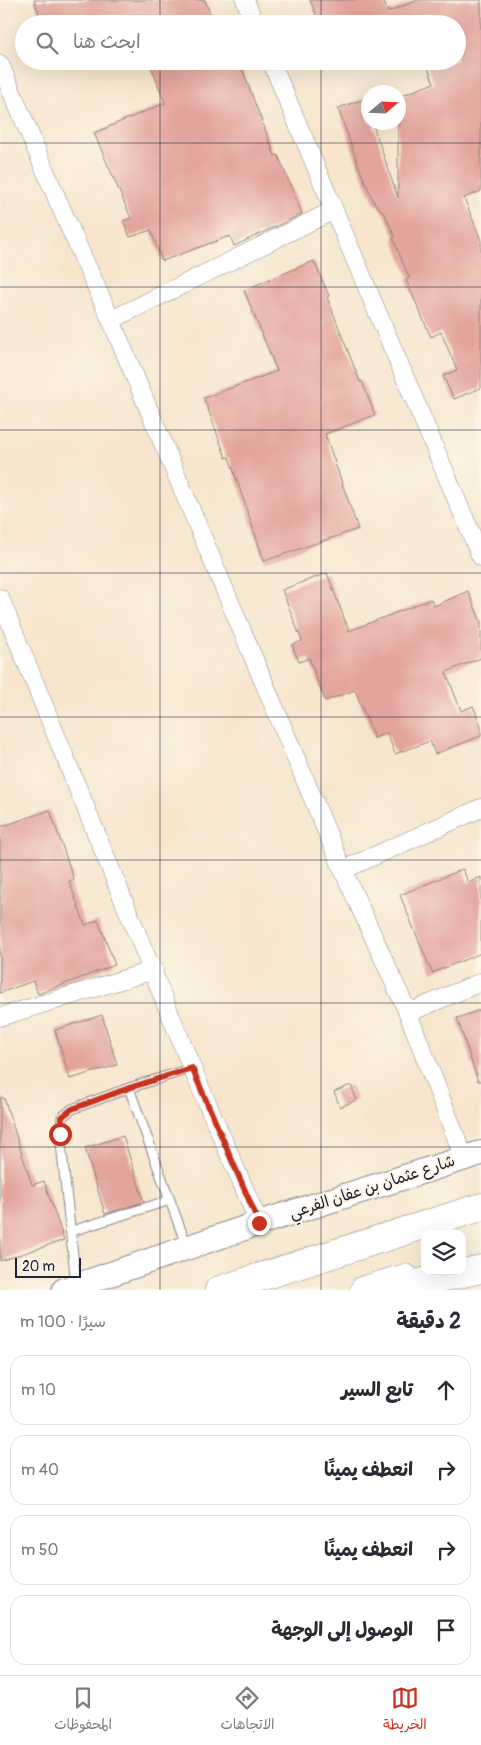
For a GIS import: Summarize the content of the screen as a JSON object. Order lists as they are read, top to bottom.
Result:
{
  "streets": {
    "main road": ["شارع عثمان بن عفان الفرعي"]
  },
  "scale_bar": "20 m",
  "north": "right",
  "page": {
    "search": "ابحث هنا",
    "scale": "20 m",
    "heading": ["2 دقيقة", "سيرًا · 100 m"],
    "list": [
      ["تابع السير", "10 m"],
      ["انعطف يمينًا", "40 m"],
      ["انعطف يمينًا", "50 m"],
      "الوصول إلى الوجهة"
    ],
    "nav": ["الخريطة", "الاتجاهات", "المحفوظات"]
  }
}
